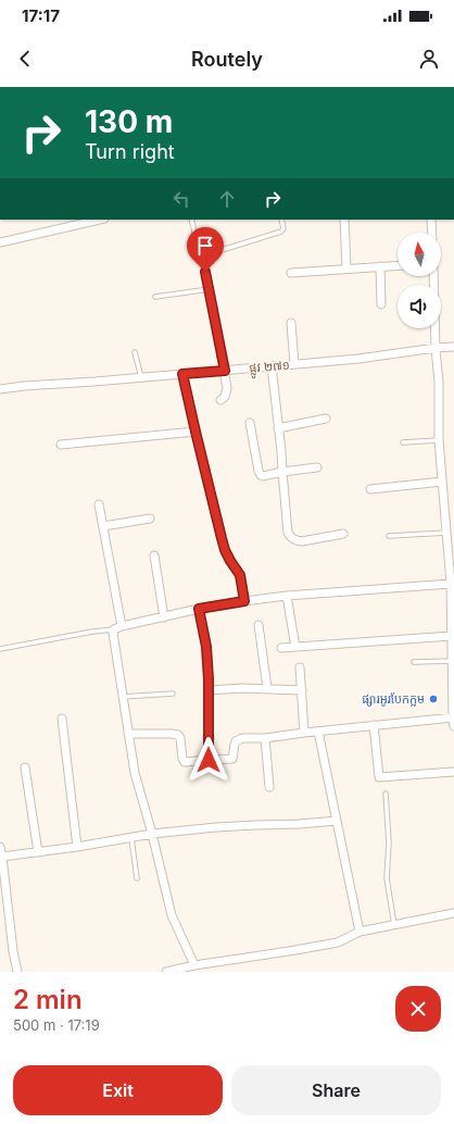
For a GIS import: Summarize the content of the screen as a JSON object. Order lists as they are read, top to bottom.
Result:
{
  "streets": {
    "street": ["ផ្លូវ ២៧១"]
  },
  "places": ["ផ្សារអូរបែកក្អម"],
  "north": "top",
  "page": {
    "status": "17:17",
    "header": "Routely",
    "turn": ["130 m", "Turn right"],
    "heading": ["2 min", "500 m · 17:19"],
    "buttons": ["Exit", "Share"]
  }
}
